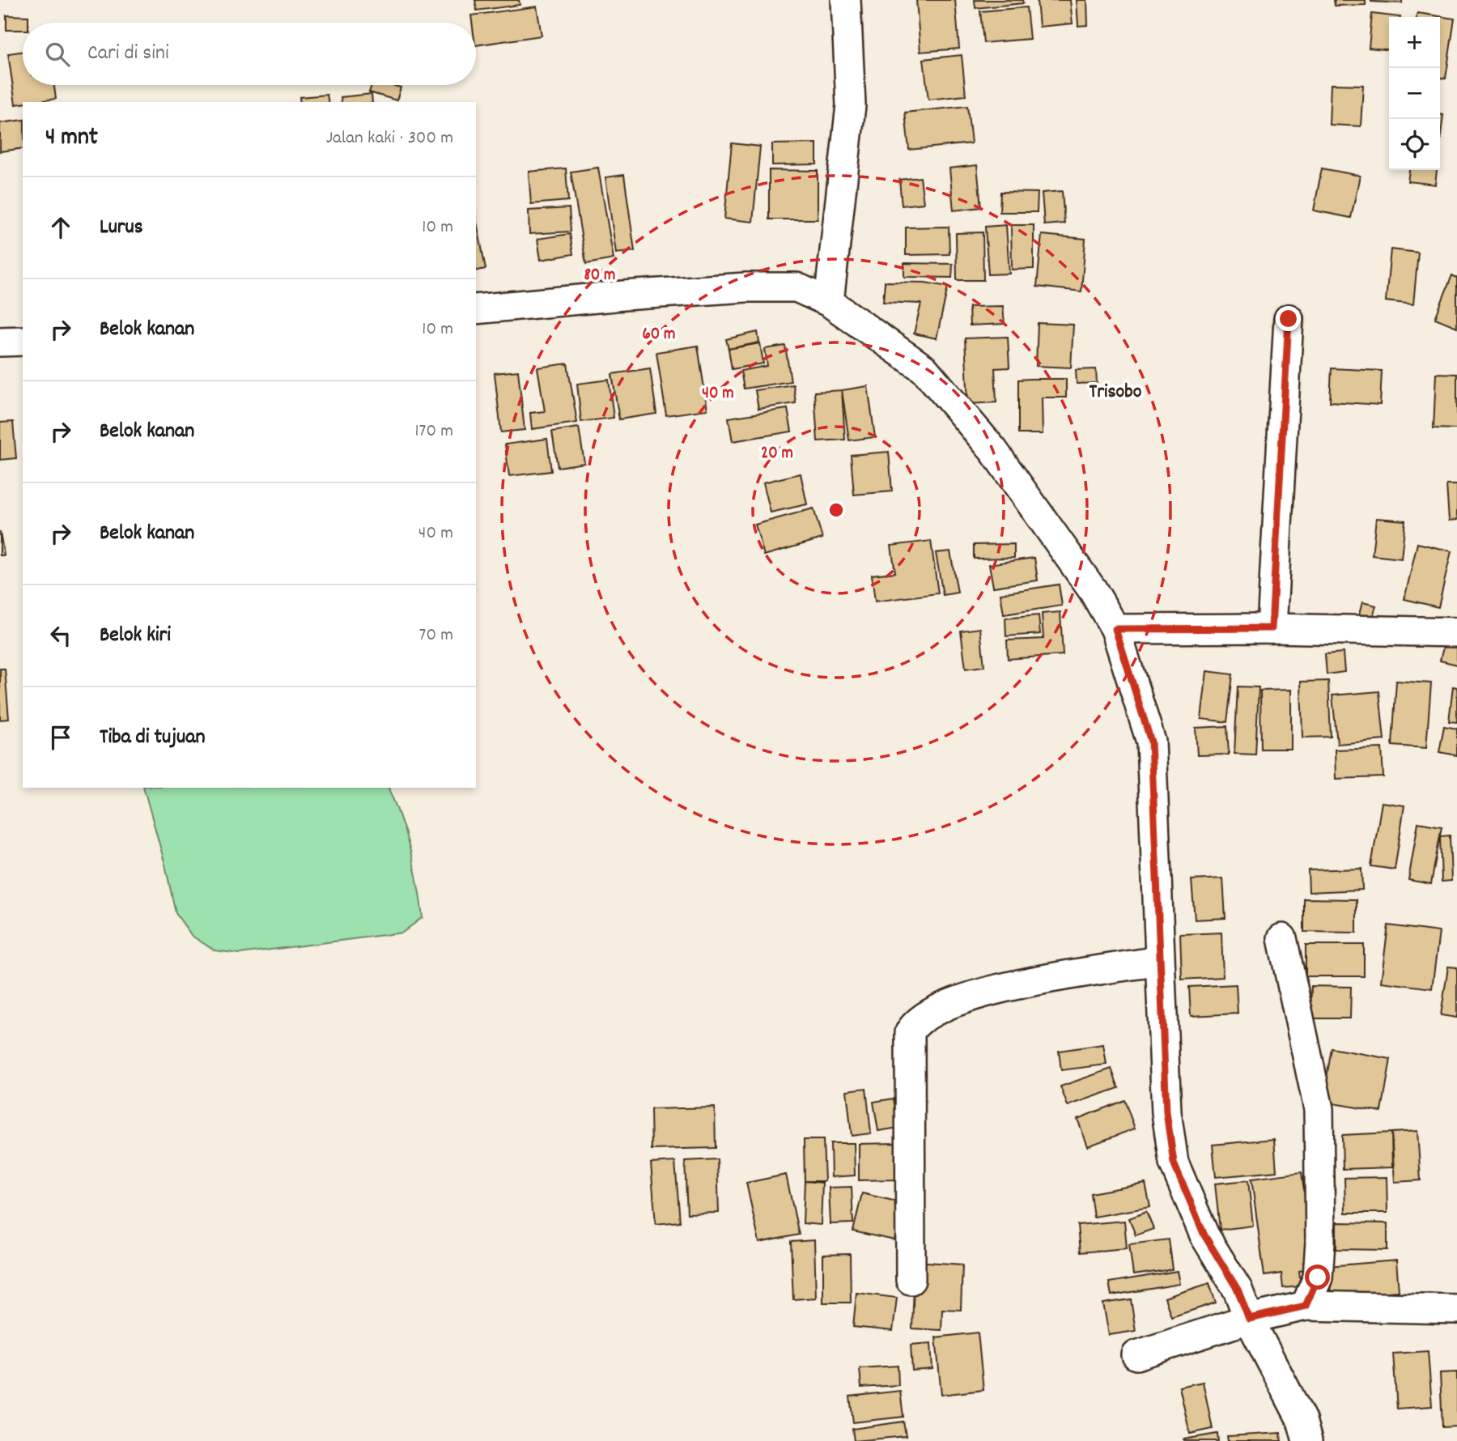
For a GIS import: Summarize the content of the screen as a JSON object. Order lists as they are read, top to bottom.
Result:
{
  "districts": ["Trisobo"],
  "page": {
    "map_buttons": ["+", "−"],
    "search": "Cari di sini",
    "heading": ["4 mnt", "Jalan kaki · 300 m"],
    "list": [
      ["Lurus", "10 m"],
      ["Belok kanan", "10 m"],
      ["Belok kanan", "170 m"],
      ["Belok kanan", "40 m"],
      ["Belok kiri", "70 m"],
      "Tiba di tujuan"
    ]
  },
  "rings": [
    "80 m",
    "60 m",
    "40 m",
    "20 m"
  ]
}
